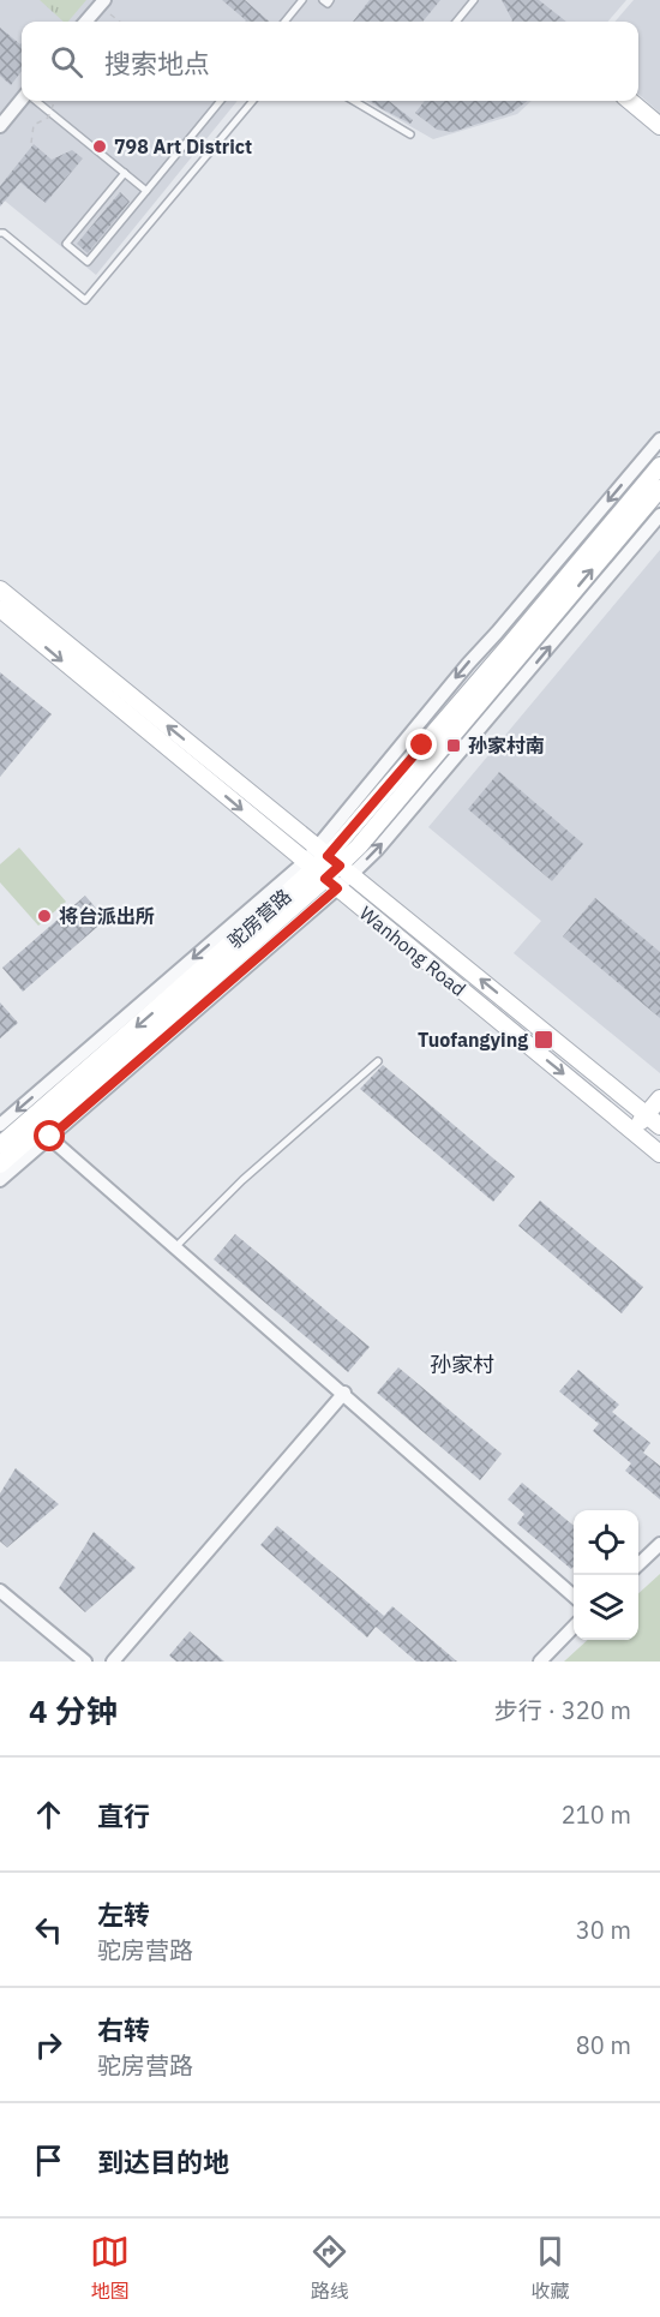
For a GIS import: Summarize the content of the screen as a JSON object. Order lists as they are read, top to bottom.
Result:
{
  "streets": {
    "street": ["驼房营路", "Wanhong Road"]
  },
  "crossings": [
    ["驼房营路", "Wanhong Road"]
  ],
  "districts": ["孙家村"],
  "places": {
    "other": ["798 Art District", "将台派出所"],
    "transit": ["孙家村南", "Tuofangying"]
  },
  "page": {
    "search": "搜索地点",
    "heading": ["4 分钟", "步行 · 320 m"],
    "list": [
      ["直行", "210 m"],
      ["左转", "驼房营路", "30 m"],
      ["右转", "驼房营路", "80 m"],
      "到达目的地"
    ],
    "nav": ["地图", "路线", "收藏"]
  }
}
